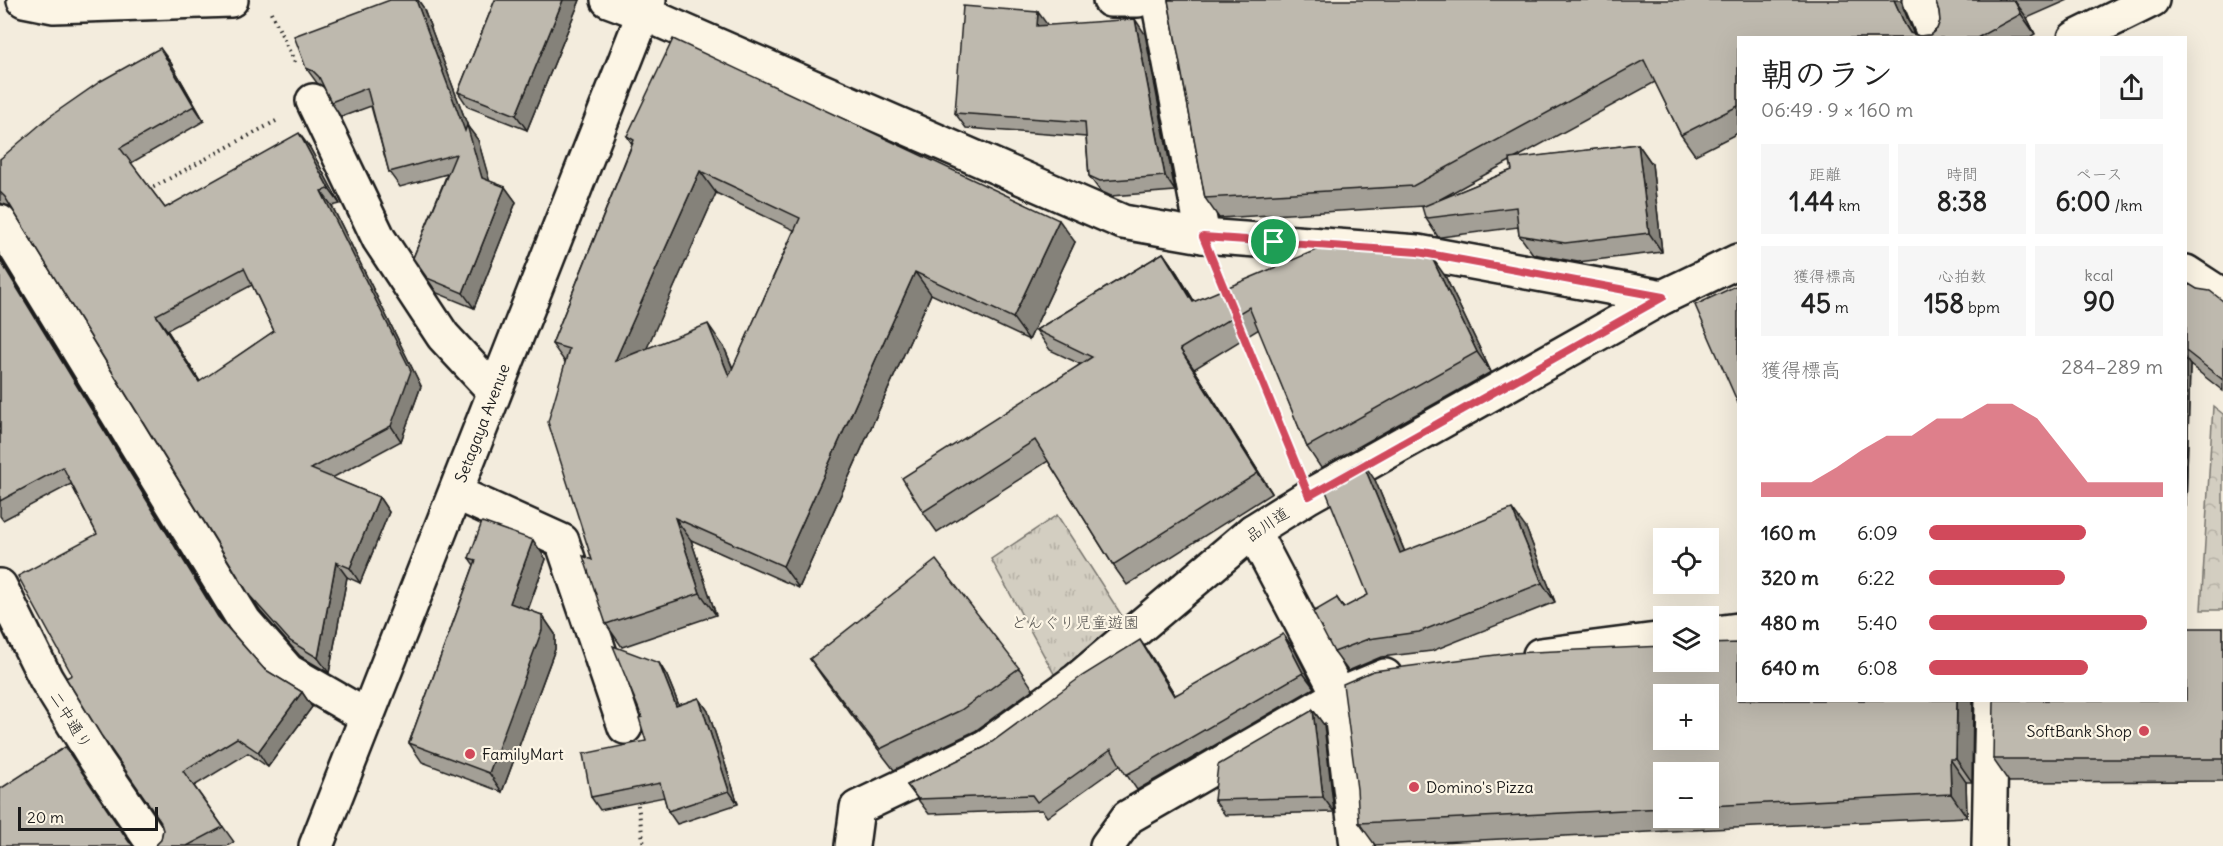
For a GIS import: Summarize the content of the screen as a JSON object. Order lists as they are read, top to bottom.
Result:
{
  "streets": {
    "street": ["Setagaya Avenue", "品川道", "二中通り"]
  },
  "parks": ["どんぐり児童遊園"],
  "places": ["SoftBank Shop", "FamilyMart", "Domino's Pizza"],
  "scale_bar": "20 m",
  "page": {
    "heading": ["朝のラン", "06:49 · 9 × 160 m"],
    "stats": [
      ["距離", "1.44 km"],
      ["時間", "8:38"],
      ["ペース", "6:00 /km"],
      ["獲得標高", "45 m"],
      ["心拍数", "158 bpm"],
      ["kcal", "90"]
    ],
    "chart": ["獲得標高", "284–289 m"],
    "list": [
      {
        "name": "160 m",
        "note": "6:09"
      },
      {
        "name": "320 m",
        "note": "6:22"
      },
      {
        "name": "480 m",
        "note": "5:40"
      },
      {
        "name": "640 m",
        "note": "6:08"
      }
    ],
    "map_buttons": ["+", "−"],
    "scale": "20 m"
  }
}
